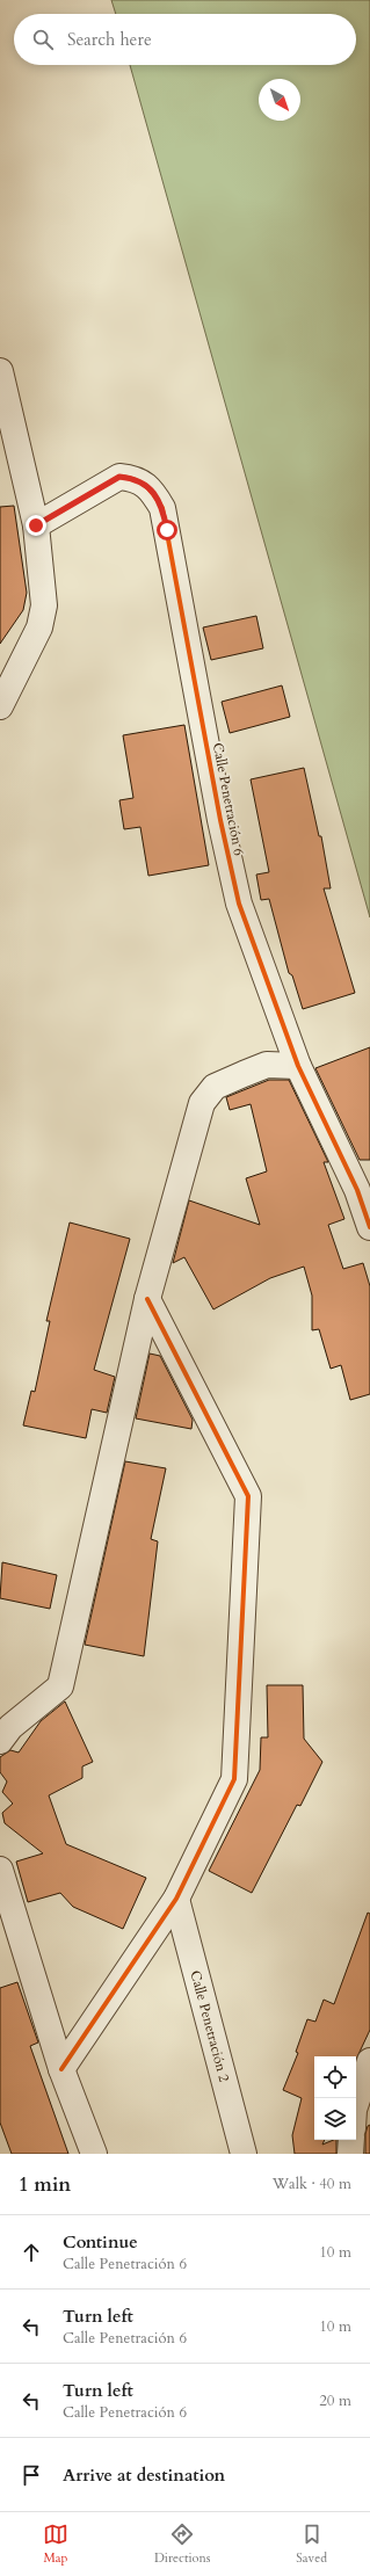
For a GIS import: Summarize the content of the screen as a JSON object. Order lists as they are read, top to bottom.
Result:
{
  "streets": {
    "street": ["Calle Penetración 6", "Calle Penetración 2"]
  },
  "north": "bottom right",
  "page": {
    "search": "Search here",
    "heading": ["1 min", "Walk · 40 m"],
    "list": [
      ["Continue", "Calle Penetración 6", "10 m"],
      ["Turn left", "Calle Penetración 6", "10 m"],
      ["Turn left", "Calle Penetración 6", "20 m"],
      "Arrive at destination"
    ],
    "nav": ["Map", "Directions", "Saved"]
  }
}
